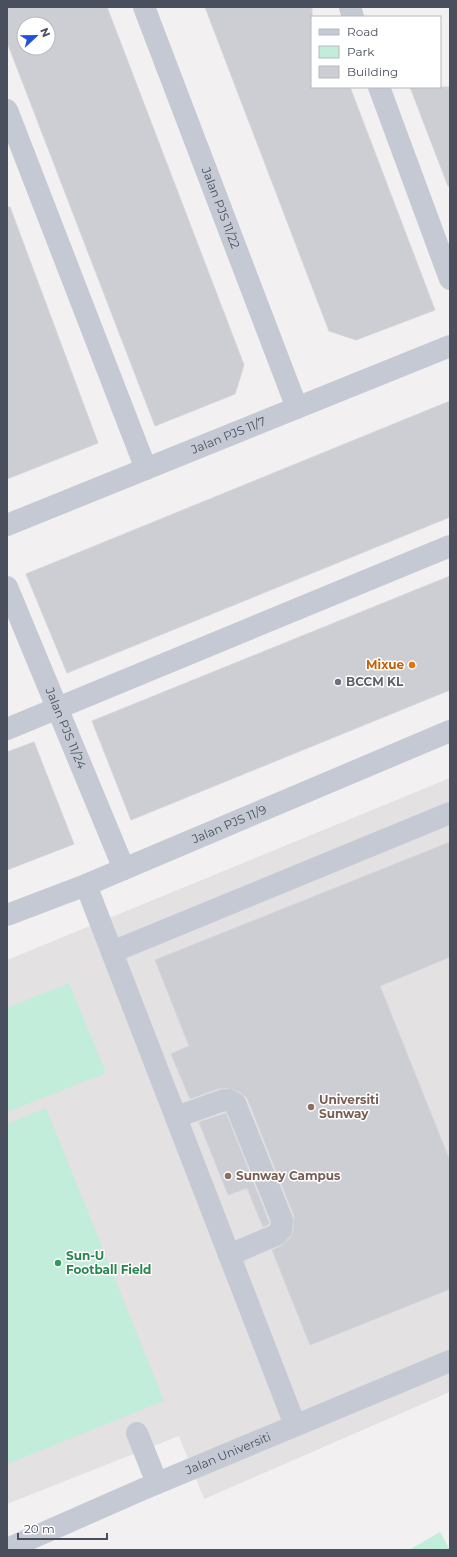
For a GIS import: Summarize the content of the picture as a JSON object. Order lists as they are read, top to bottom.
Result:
{
  "streets": {
    "street": [
      "Jalan PJS 11/22",
      "Jalan PJS 11/7",
      "Jalan PJS 11/24",
      "Jalan PJS 11/9",
      "Jalan Universiti"
    ]
  },
  "crossings": [
    ["Jalan PJS 11/22", "Jalan PJS 11/7"],
    ["Jalan PJS 11/24", "Jalan PJS 11/9"]
  ],
  "places": [
    "Mixue",
    "BCCM KL",
    "Universiti Sunway",
    "Sunway Campus",
    "Sun-U Football Field"
  ],
  "legend": ["Road", "Park", "Building"],
  "scale_bar": "20 m",
  "north": "right"
}
